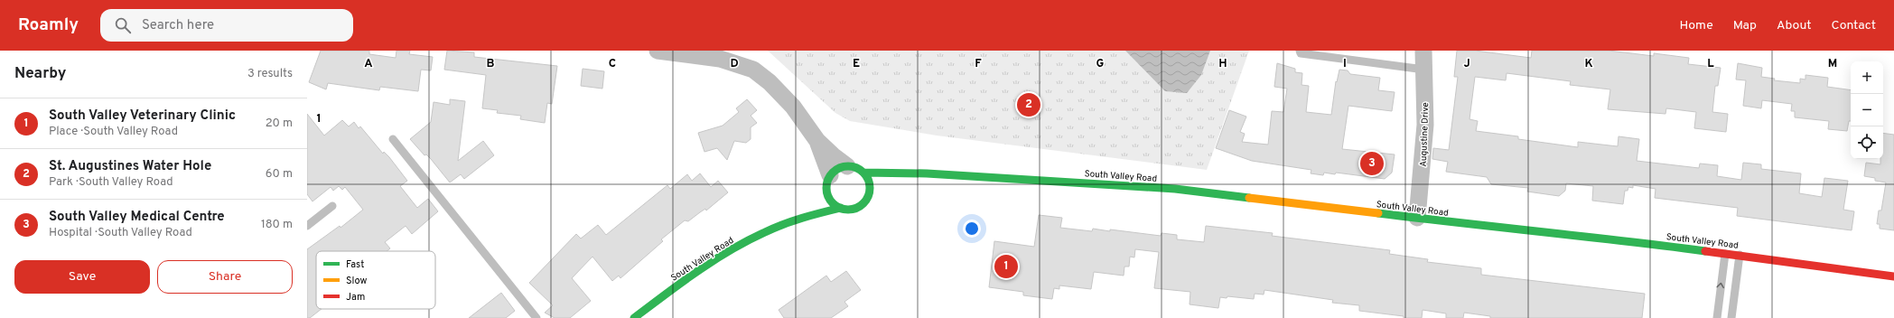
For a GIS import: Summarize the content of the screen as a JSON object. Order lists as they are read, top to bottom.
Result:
{
  "streets": {
    "main road": ["South Valley Road"],
    "street": ["Augustine Drive"]
  },
  "crossings": [
    ["Augustine Drive", "South Valley Road"]
  ],
  "legend": ["Fast", "Slow", "Jam"],
  "page": {
    "header": "Roamly",
    "search": "Search here",
    "nav": [
      "Home",
      "Map",
      "About",
      "Contact"
    ],
    "heading": ["Nearby", "3 results"],
    "map_buttons": ["+", "−"],
    "pins": ["2", "3", "1"],
    "list": [
      {
        "mark": "1",
        "name": "South Valley Veterinary Clinic",
        "note": "Place · South Valley Road",
        "value": "20 m"
      },
      {
        "mark": "2",
        "name": "St. Augustines Water Hole",
        "note": "Park · South Valley Road",
        "value": "60 m"
      },
      {
        "mark": "3",
        "name": "South Valley Medical Centre",
        "note": "Hospital · South Valley Road",
        "value": "180 m"
      }
    ],
    "buttons": ["Save", "Share"]
  },
  "grid": {
    "columns": [
      "A",
      "B",
      "C",
      "D",
      "E",
      "F",
      "G",
      "H",
      "I",
      "J",
      "K",
      "L",
      "M"
    ],
    "rows": ["1"]
  }
}
